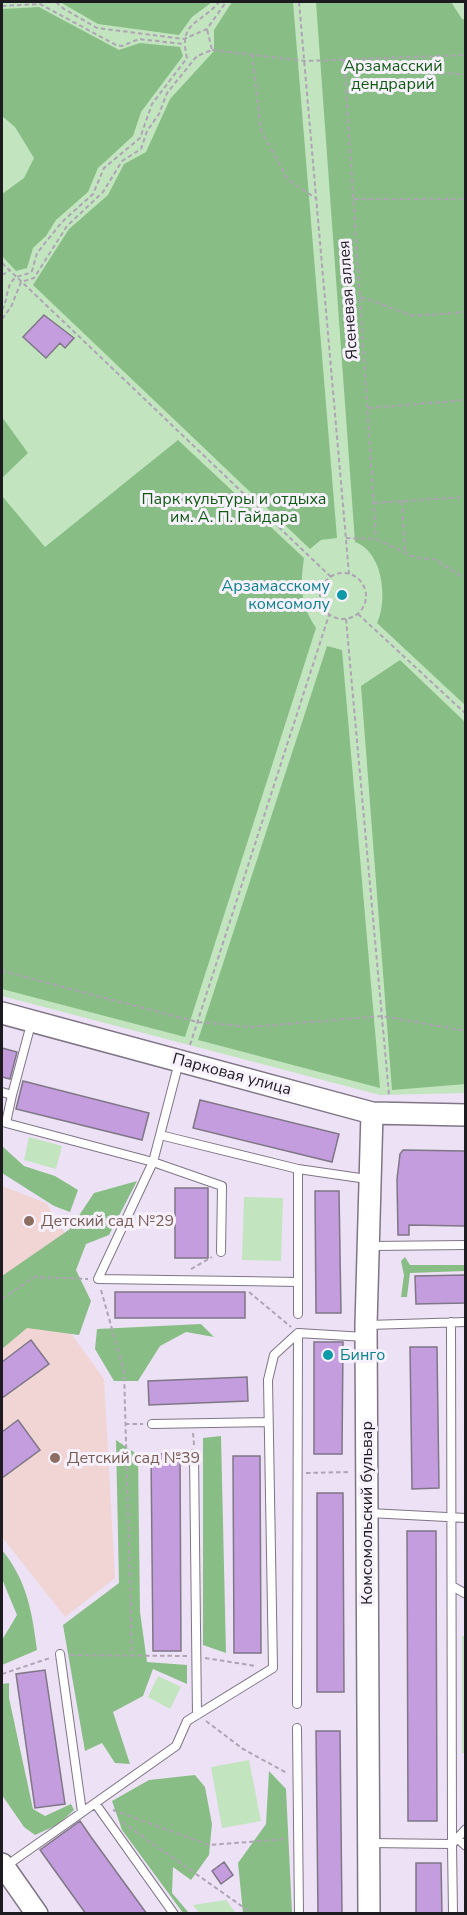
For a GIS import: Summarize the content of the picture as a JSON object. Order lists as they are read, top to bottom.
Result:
{
  "streets": {
    "street": ["Парковая улица", "Комсомольский бульвар"],
    "path": ["Ясеневая аллея"]
  },
  "crossings": [
    ["Парковая улица", "Комсомольский бульвар"]
  ],
  "parks": ["Арзамасский дендрарий", "Парк культуры и отдыха им. А. П. Гайдара"],
  "places": [
    "Арзамасскому комсомолу",
    "Детский сад №29",
    "Бинго",
    "Детский сад №39"
  ]
}
